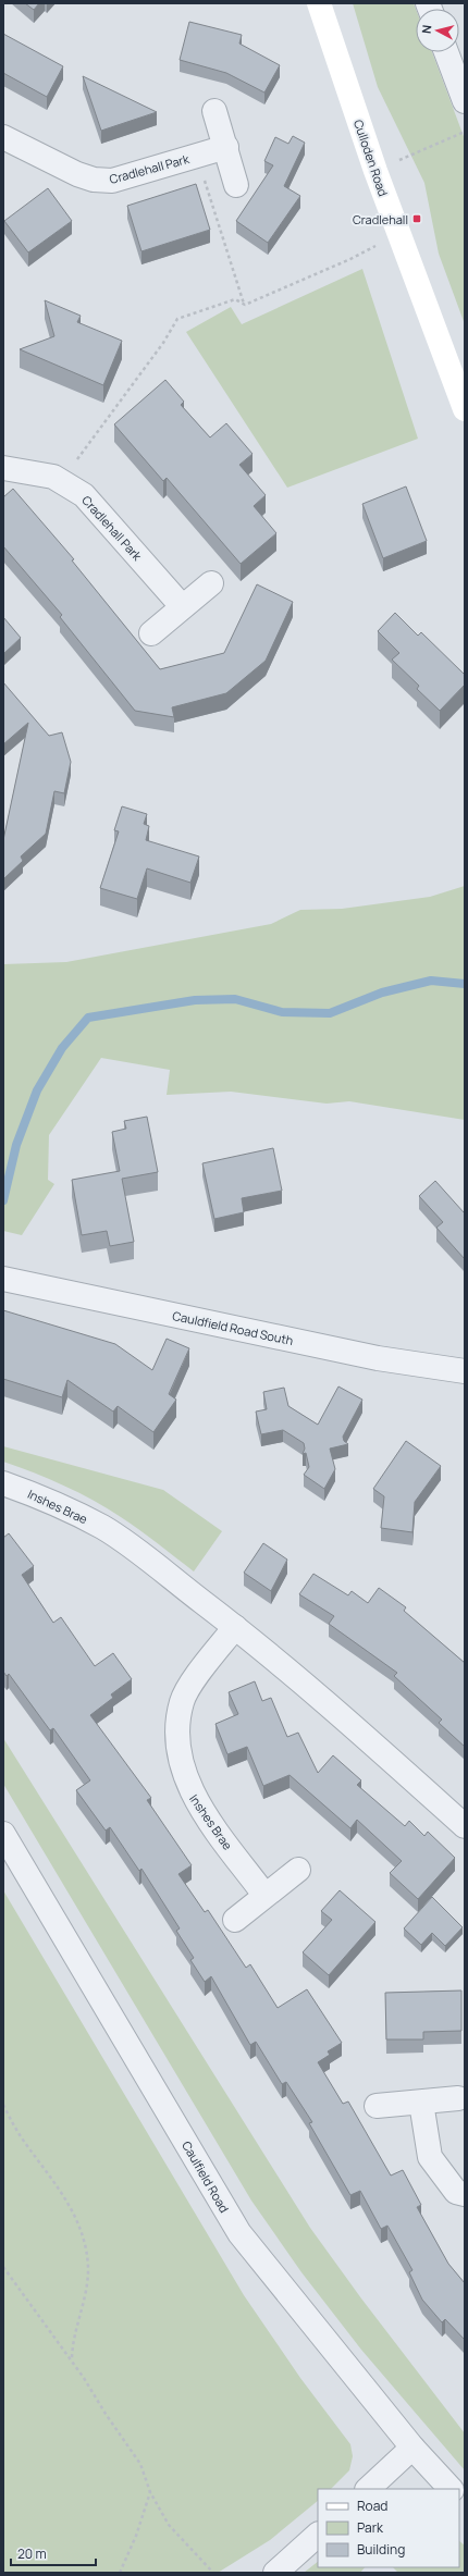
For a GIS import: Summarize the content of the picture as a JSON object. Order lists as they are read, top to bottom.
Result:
{
  "streets": {
    "main road": ["Culloden Road"],
    "street": [
      "Cradlehall Park",
      "Cauldfield Road South",
      "Inshes Brae",
      "Caulfield Road"
    ]
  },
  "places": {
    "transit": ["Cradlehall"]
  },
  "legend": ["Road", "Park", "Building"],
  "scale_bar": "20 m",
  "north": "left"
}
